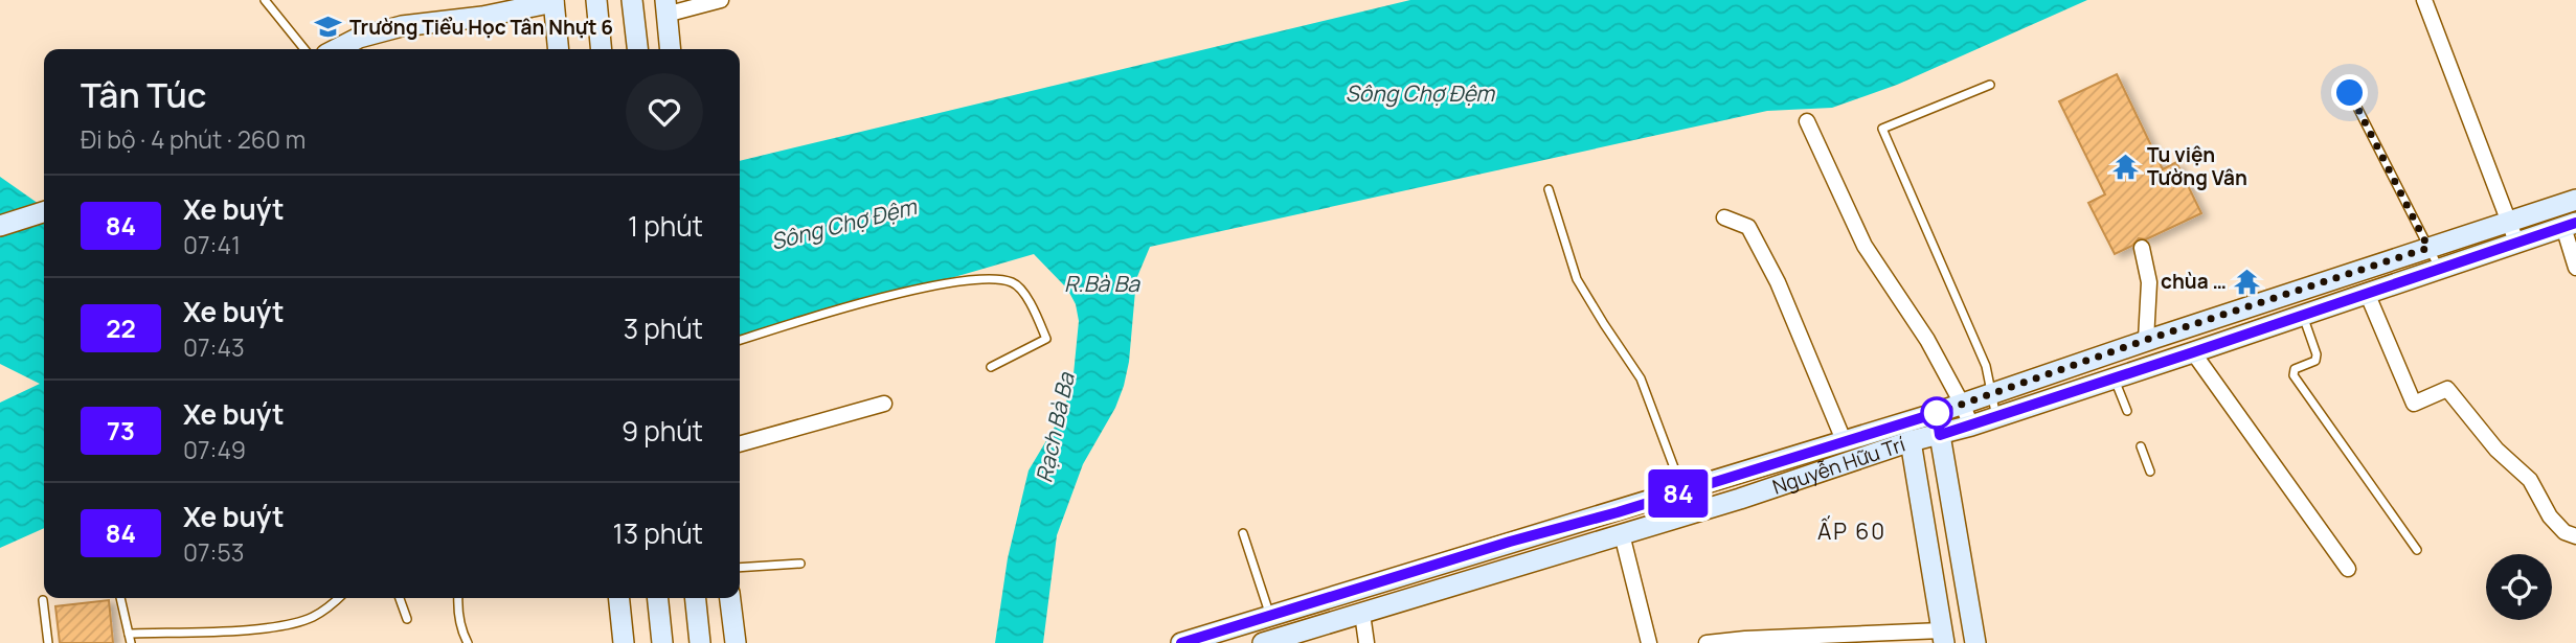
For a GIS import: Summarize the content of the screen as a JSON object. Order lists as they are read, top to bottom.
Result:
{
  "streets": {
    "main road": ["Nguyễn Hữu Trí"]
  },
  "districts": ["ẤP 60"],
  "water": ["Sông Chợ Đệm", "R.Bà Ba", "Rạch Bà Ba"],
  "places": {
    "school or university": ["Trường Tiểu Học Tân Nhựt 6"],
    "temple": ["Tu viện Tường Vân", "chùa …"]
  },
  "lines": ["bus line 84"],
  "page": {
    "on_map": "84",
    "heading": ["Tân Túc", "Đi bộ · 4 phút · 260 m"],
    "list": [
      {
        "mark": "84",
        "name": "Xe buýt",
        "note": "07:41",
        "value": "1 phút"
      },
      {
        "mark": "22",
        "name": "Xe buýt",
        "note": "07:43",
        "value": "3 phút"
      },
      {
        "mark": "73",
        "name": "Xe buýt",
        "note": "07:49",
        "value": "9 phút"
      },
      {
        "mark": "84",
        "name": "Xe buýt",
        "note": "07:53",
        "value": "13 phút"
      }
    ]
  }
}
